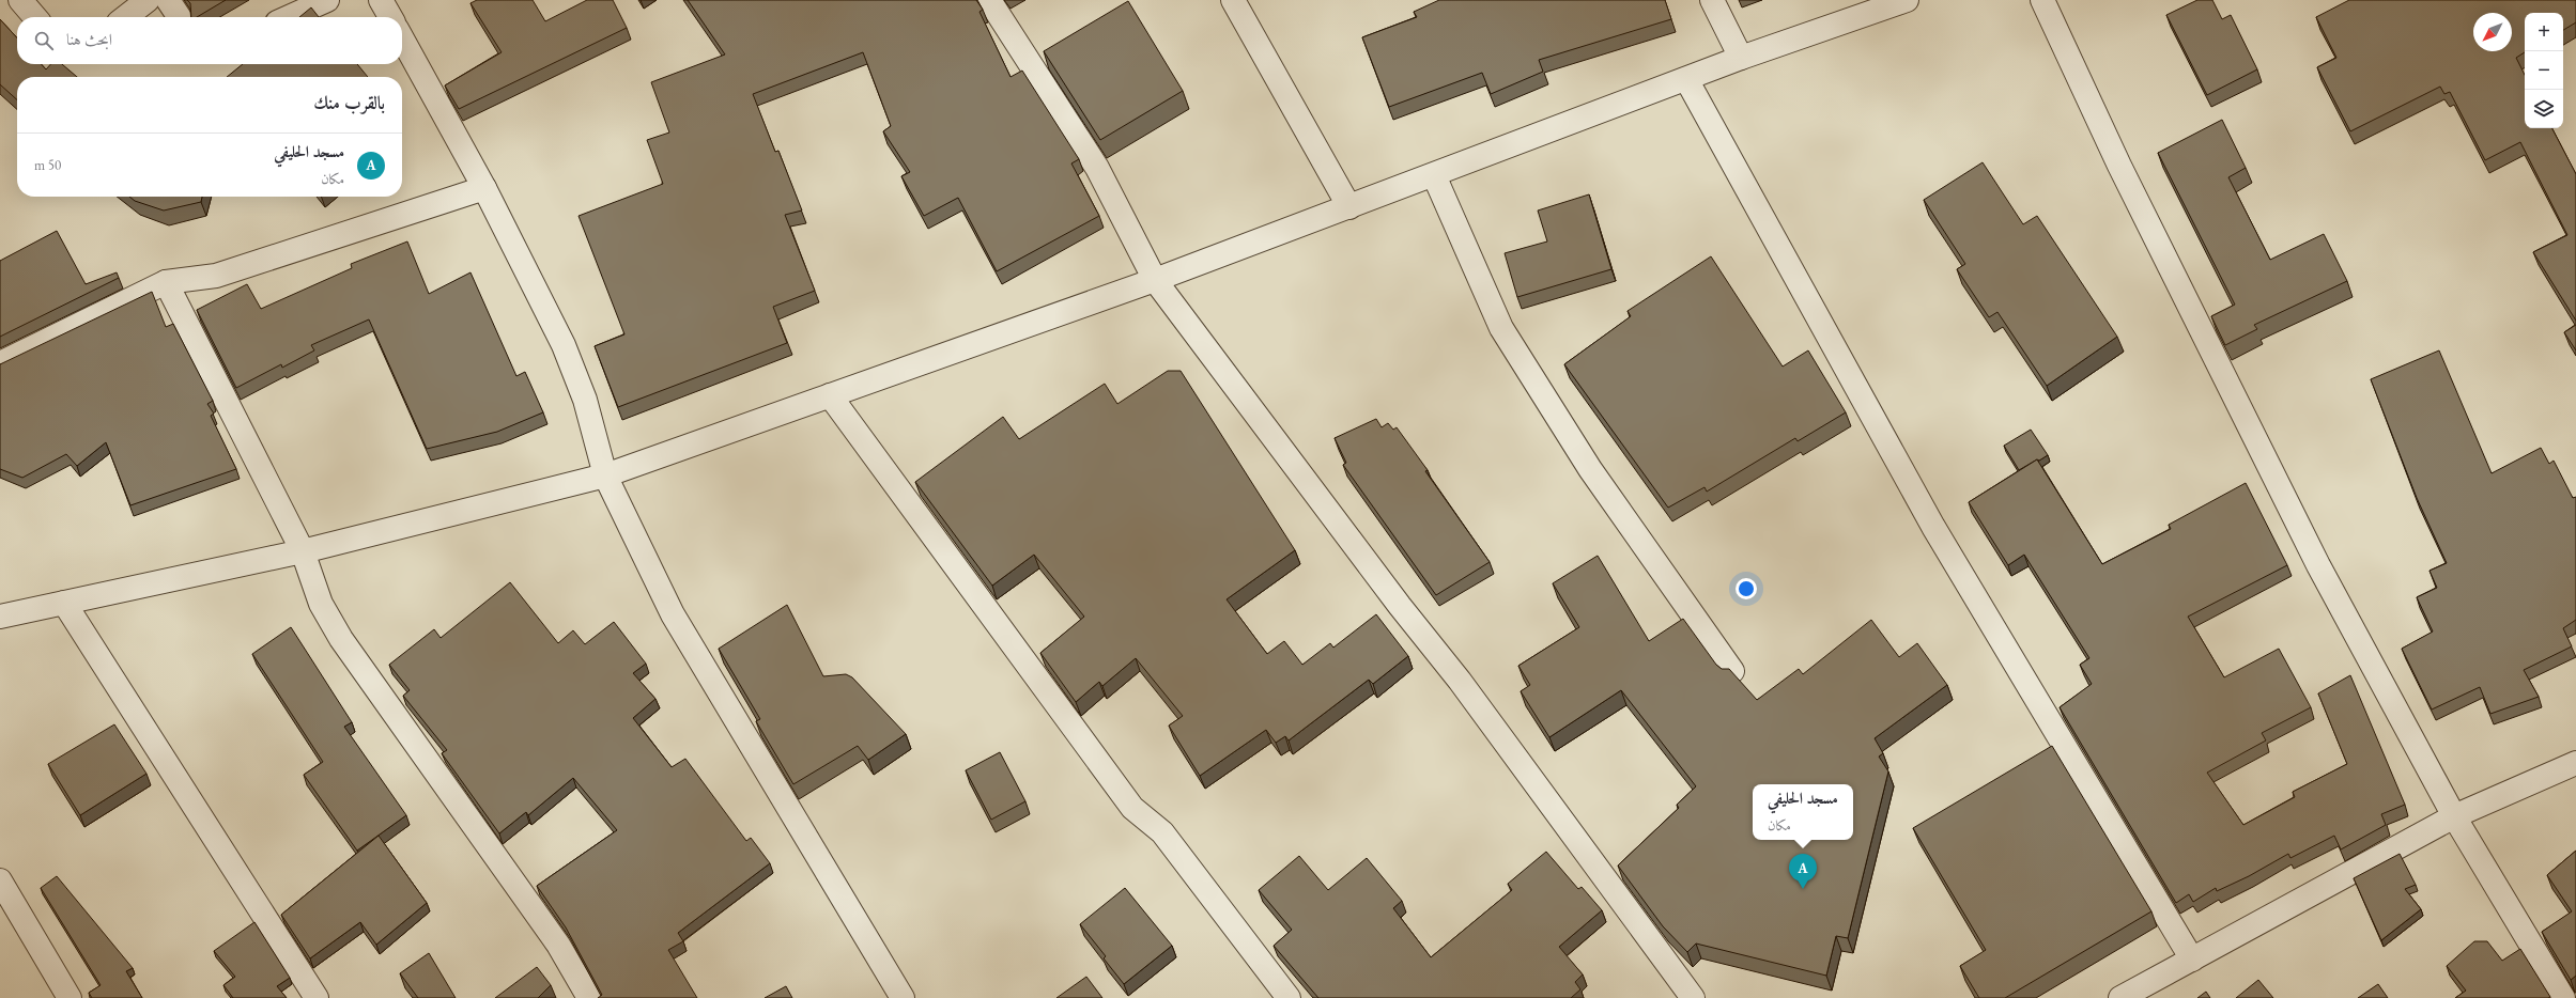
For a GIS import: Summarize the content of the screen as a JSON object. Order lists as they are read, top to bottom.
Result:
{
  "north": "bottom left",
  "page": {
    "map_buttons": ["+", "−"],
    "search": "ابحث هنا",
    "heading": "بالقرب منك",
    "list": [
      {
        "mark": "A",
        "name": "مسجد الحليفي",
        "note": "مكان",
        "value": "50 m"
      }
    ],
    "popup": ["مسجد الحليفي", "مكان"],
    "pins": "A"
  }
}
